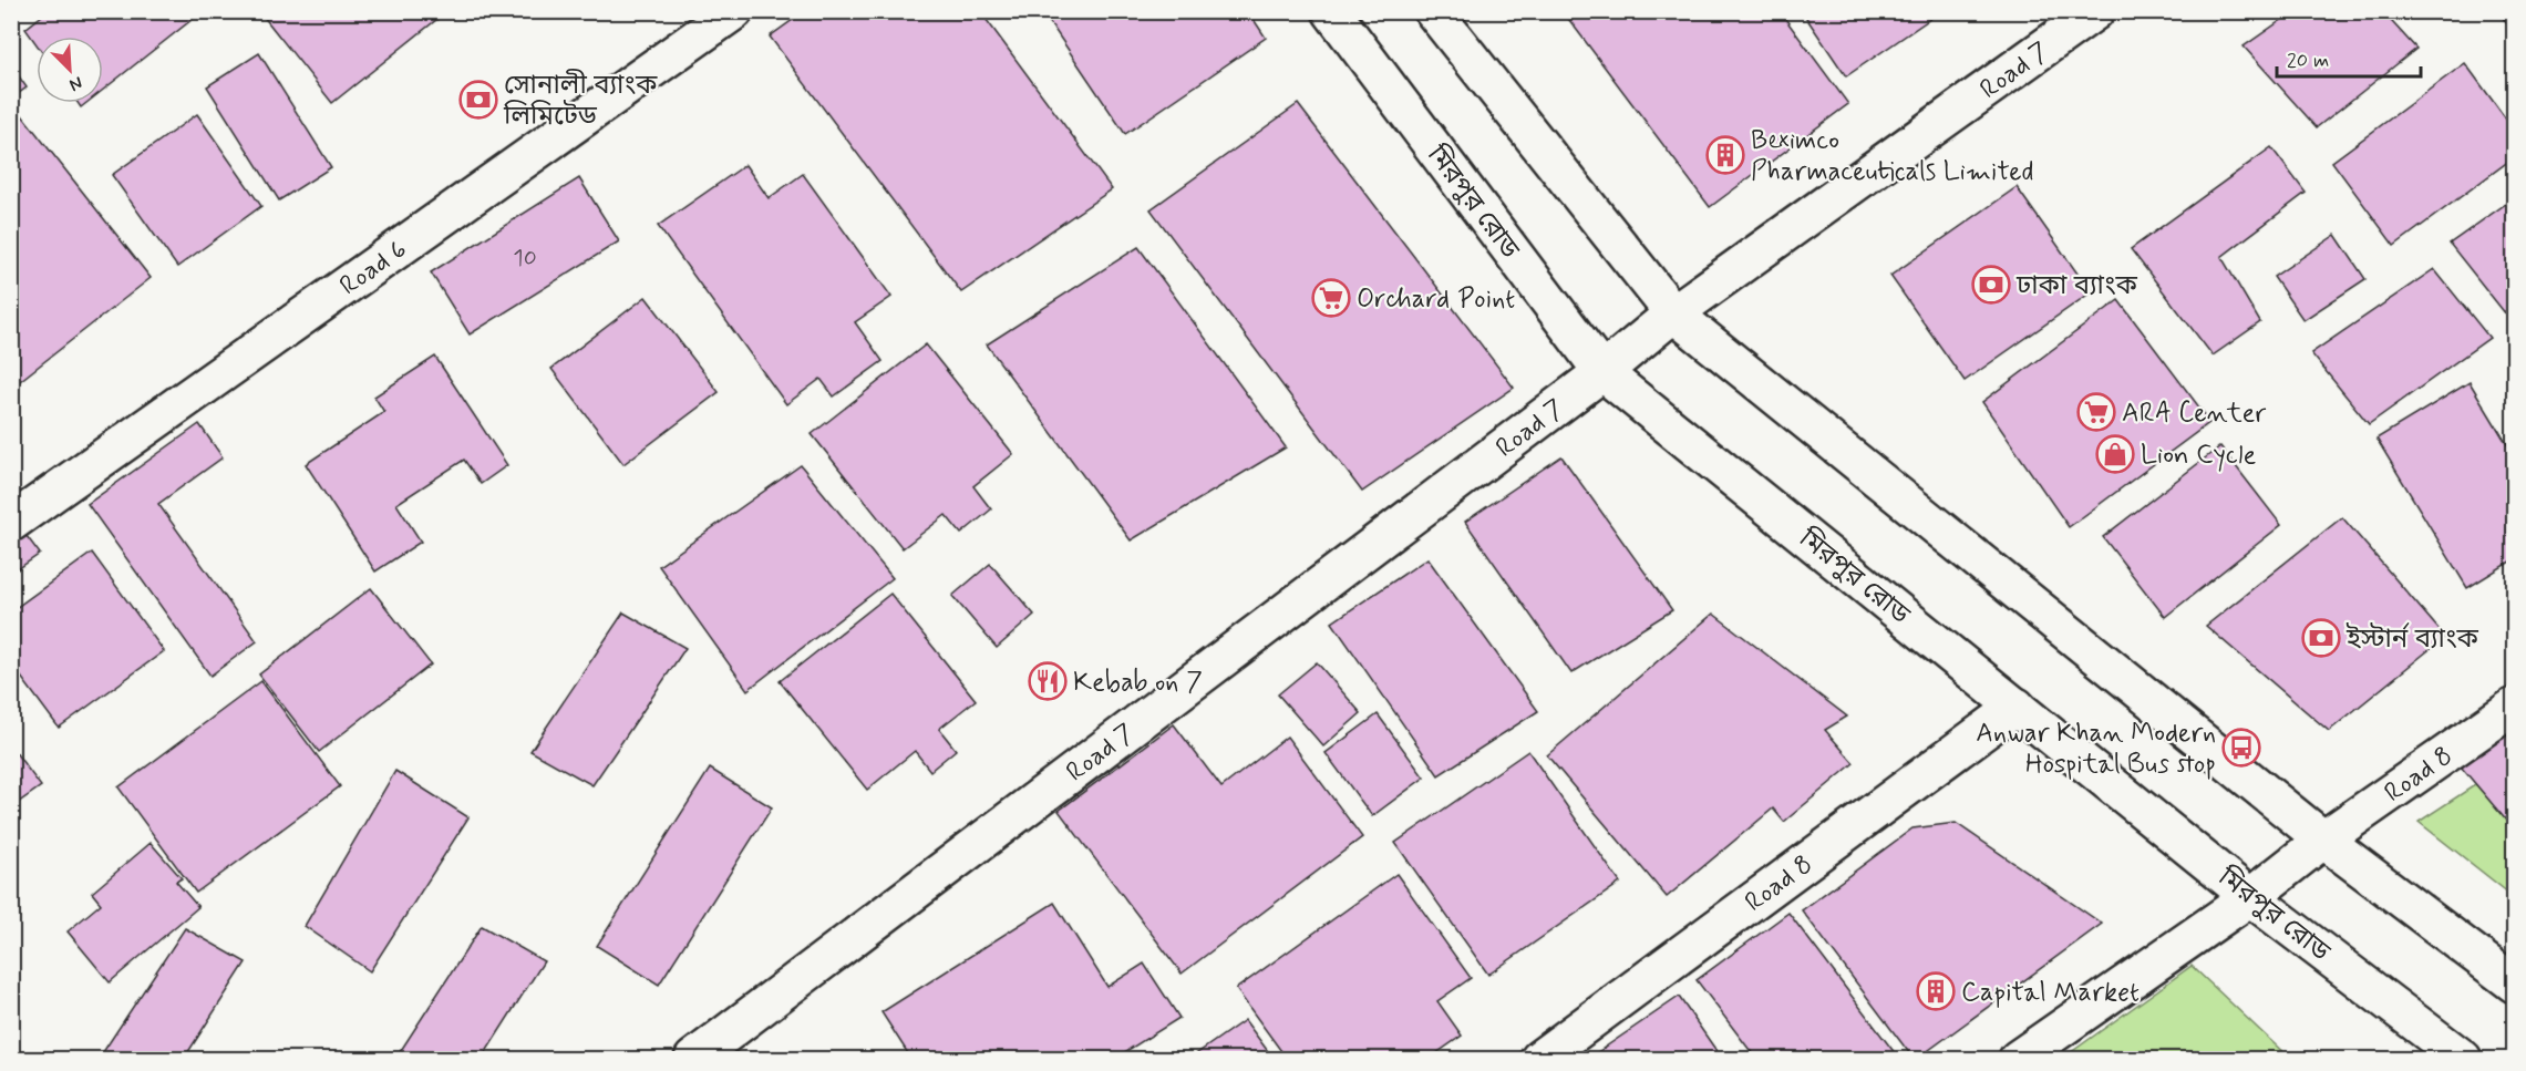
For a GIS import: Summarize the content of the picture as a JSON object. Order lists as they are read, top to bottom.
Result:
{
  "streets": {
    "main road": [
      "Road 7",
      "মিরপুর রোড",
      "Road 6",
      "Road 8"
    ]
  },
  "crossings": [
    ["Road 7", "মিরপুর রোড"],
    ["মিরপুর রোড", "Road 8"]
  ],
  "places": {
    "bank": ["সোনালী ব্যাংক লিমিটেড", "ঢাকা ব্যাংক", "ইস্টার্ন ব্যাংক"],
    "building": ["Beximco Pharmaceuticals Limited", "Capital Market"],
    "supermarket": ["Orchard Point", "ARA Center"],
    "shop": ["Lion Cycle"],
    "restaurant": ["Kebab on 7"],
    "bus stop": ["Anwar Khan Modern Hospital Bus stop"]
  },
  "house_numbers": ["10"],
  "scale_bar": "20 m",
  "north": "bottom right"
}
